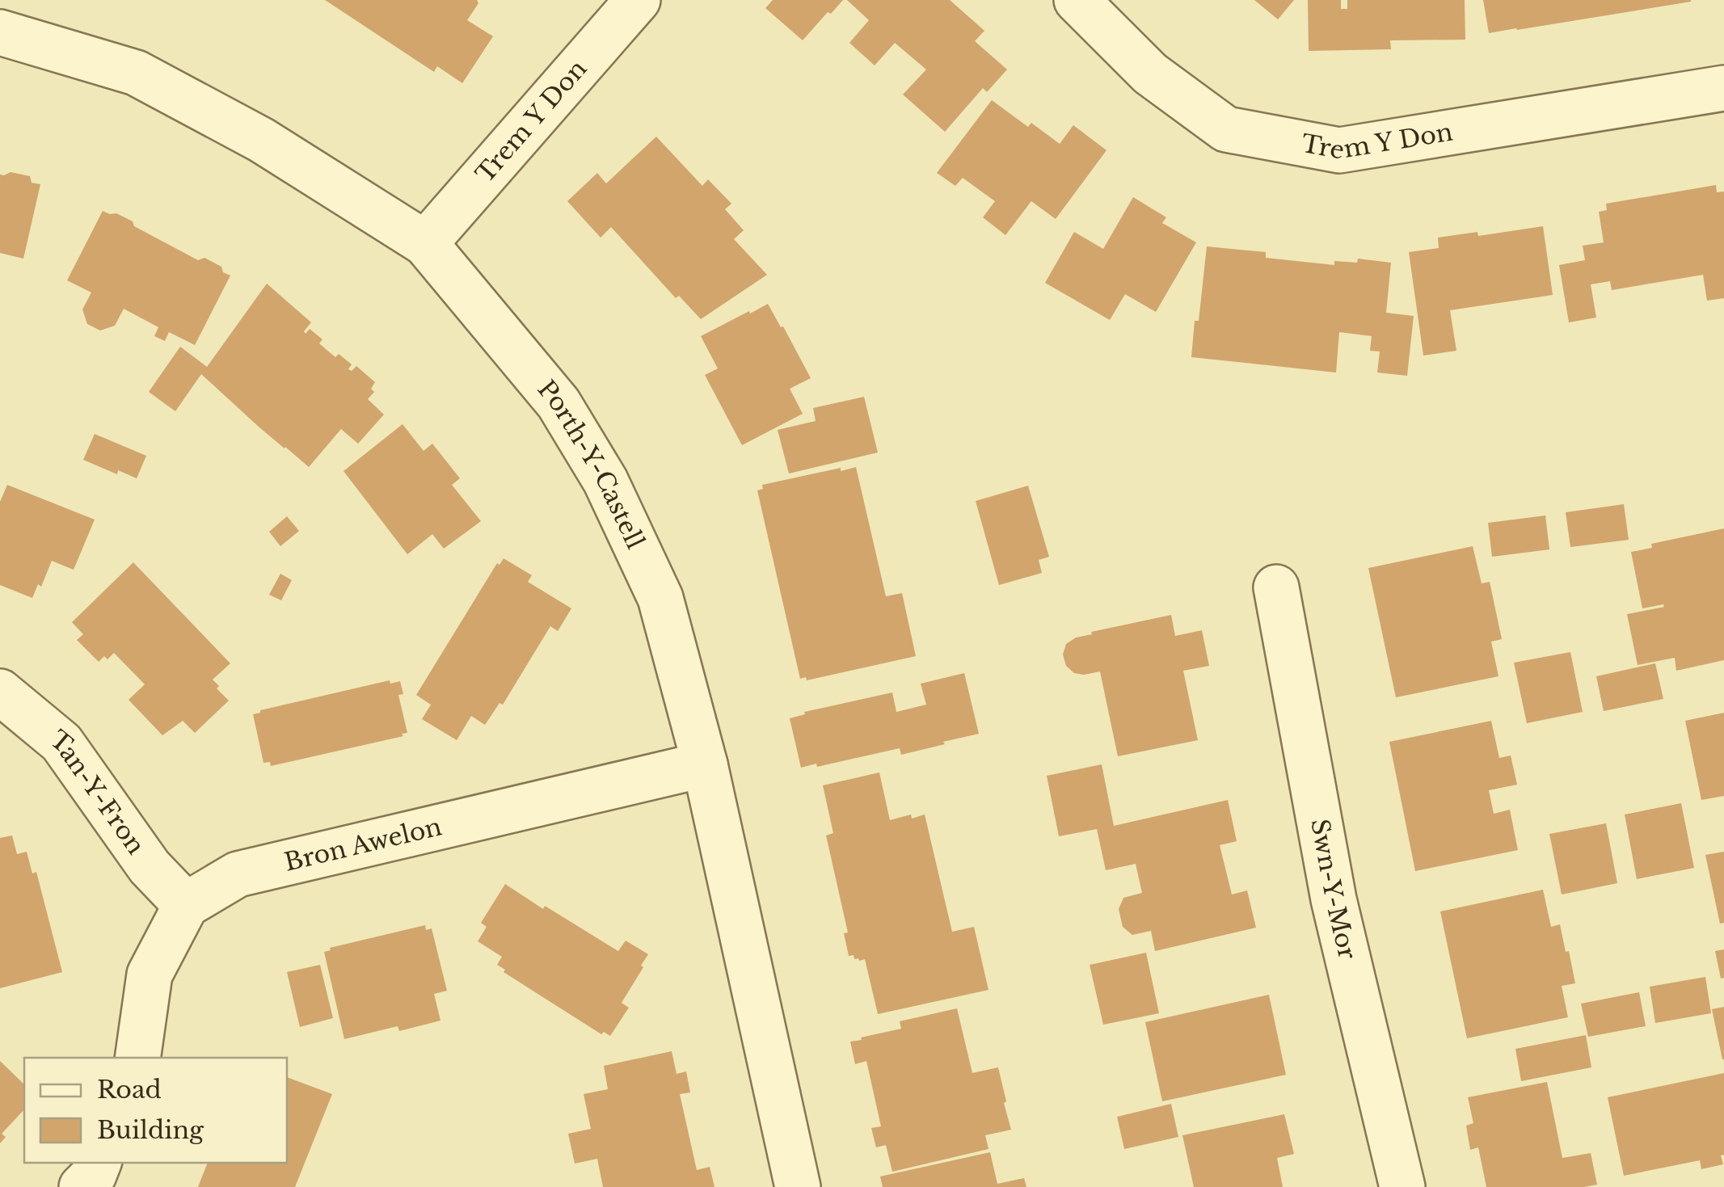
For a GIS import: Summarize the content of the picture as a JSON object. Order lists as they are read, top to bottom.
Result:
{
  "streets": {
    "street": [
      "Trem Y Don",
      "Porth-Y-Castell",
      "Tan-Y-Fron",
      "Bron Awelon",
      "Swn-Y-Mor"
    ]
  },
  "crossings": [
    ["Trem Y Don", "Porth-Y-Castell"],
    ["Porth-Y-Castell", "Bron Awelon"],
    ["Tan-Y-Fron", "Bron Awelon"]
  ],
  "legend": ["Road", "Building"]
}
